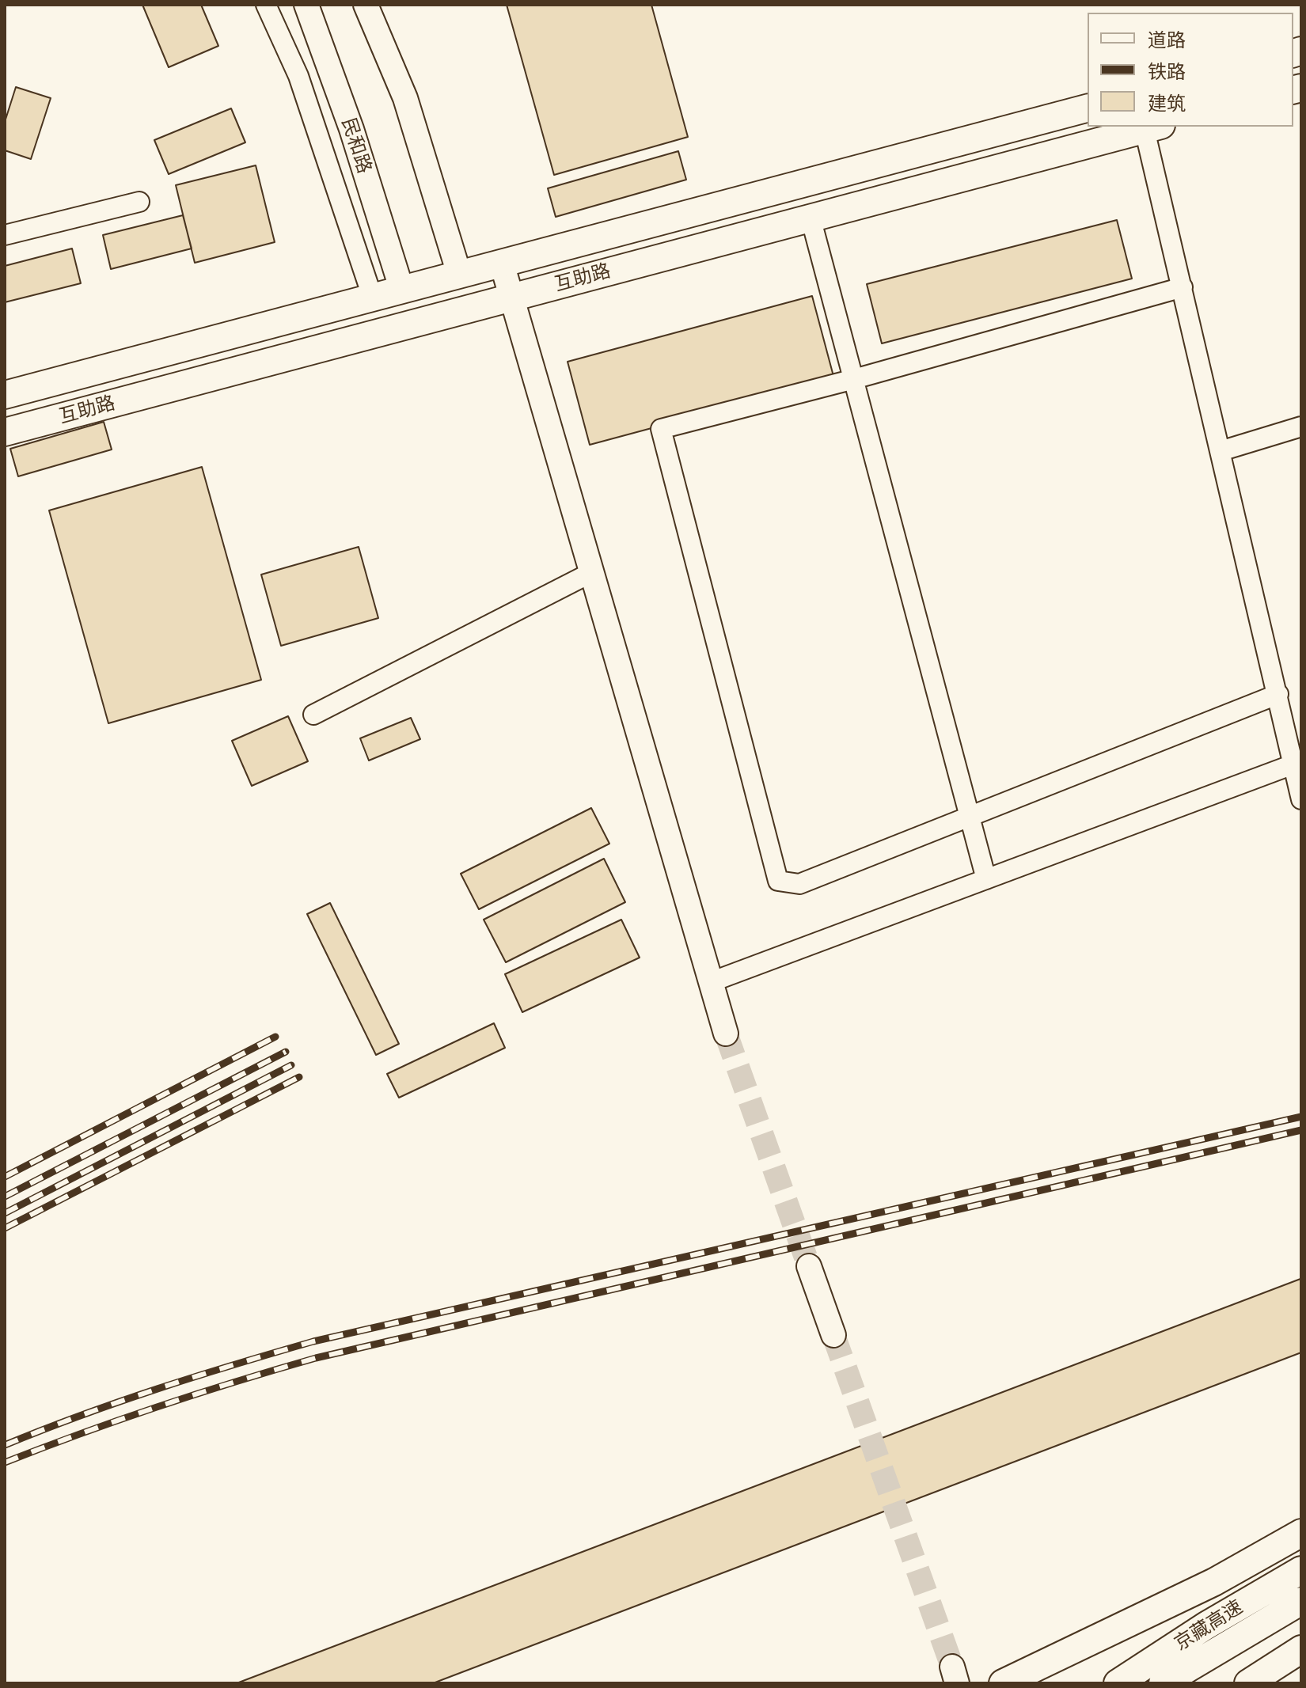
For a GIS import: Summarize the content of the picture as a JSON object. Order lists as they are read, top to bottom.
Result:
{
  "streets": {
    "highway": ["互助路", "京藏高速"],
    "main road": ["民和路"]
  },
  "crossings": [
    ["民和路", "互助路"]
  ],
  "legend": ["道路", "铁路", "建筑"]
}
